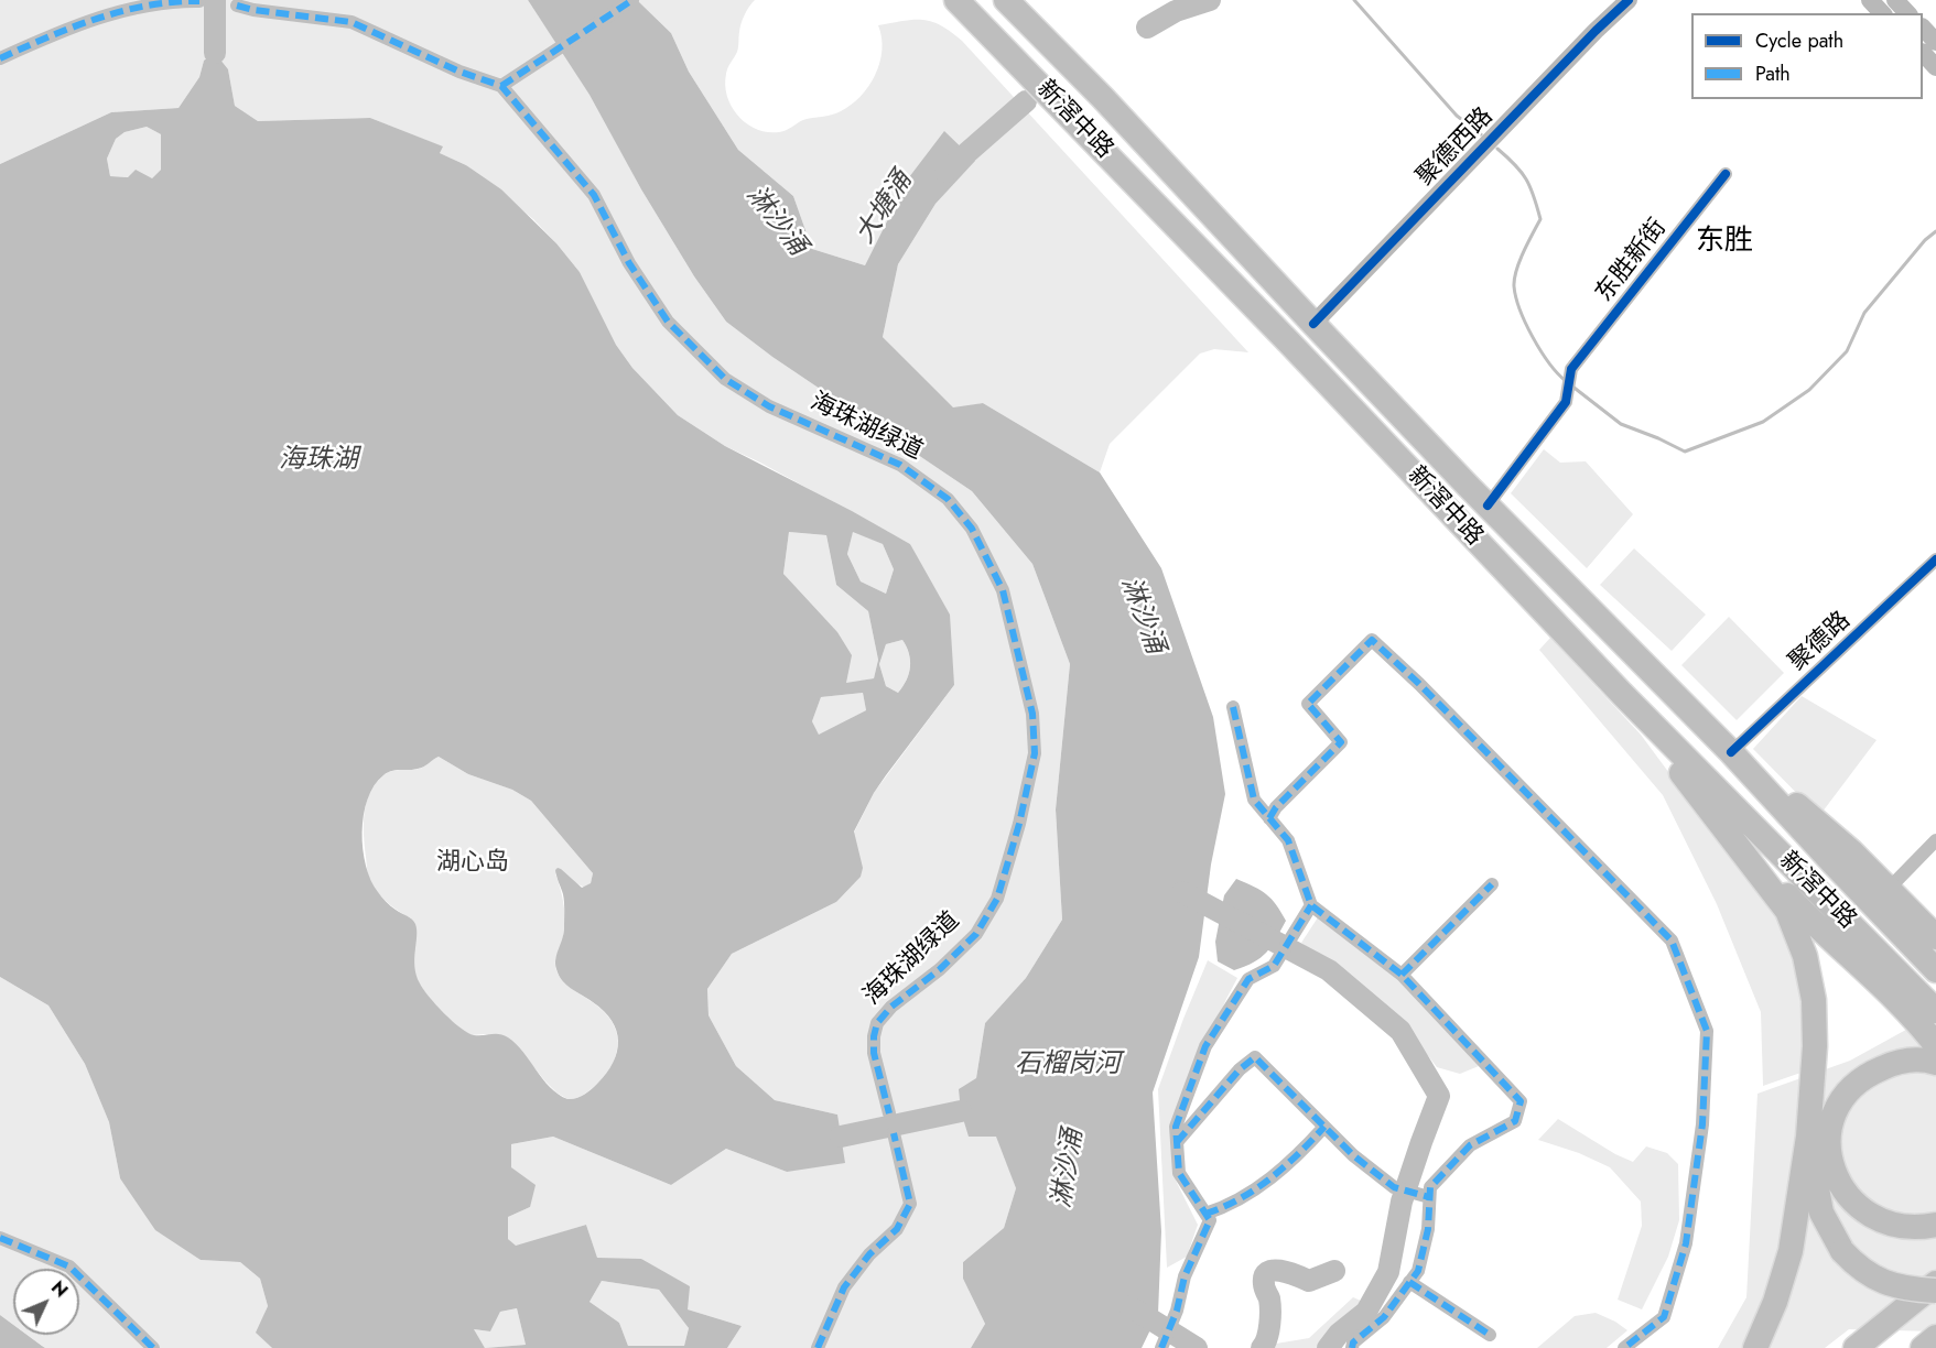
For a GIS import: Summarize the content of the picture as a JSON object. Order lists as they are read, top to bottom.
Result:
{
  "streets": {
    "highway": ["新滘中路"],
    "street": [
      "聚德西路",
      "东胜新街",
      "海珠湖绿道",
      "聚德路"
    ]
  },
  "crossings": [
    ["新滘中路", "聚德西路"],
    ["新滘中路", "东胜新街"],
    ["新滘中路", "聚德路"]
  ],
  "districts": ["东胜"],
  "water": [
    "大塘涌",
    "淋沙涌",
    "海珠湖",
    "石榴岗河"
  ],
  "parks": ["湖心岛"],
  "legend": ["Cycle path", "Path"],
  "north": "top right"
}
